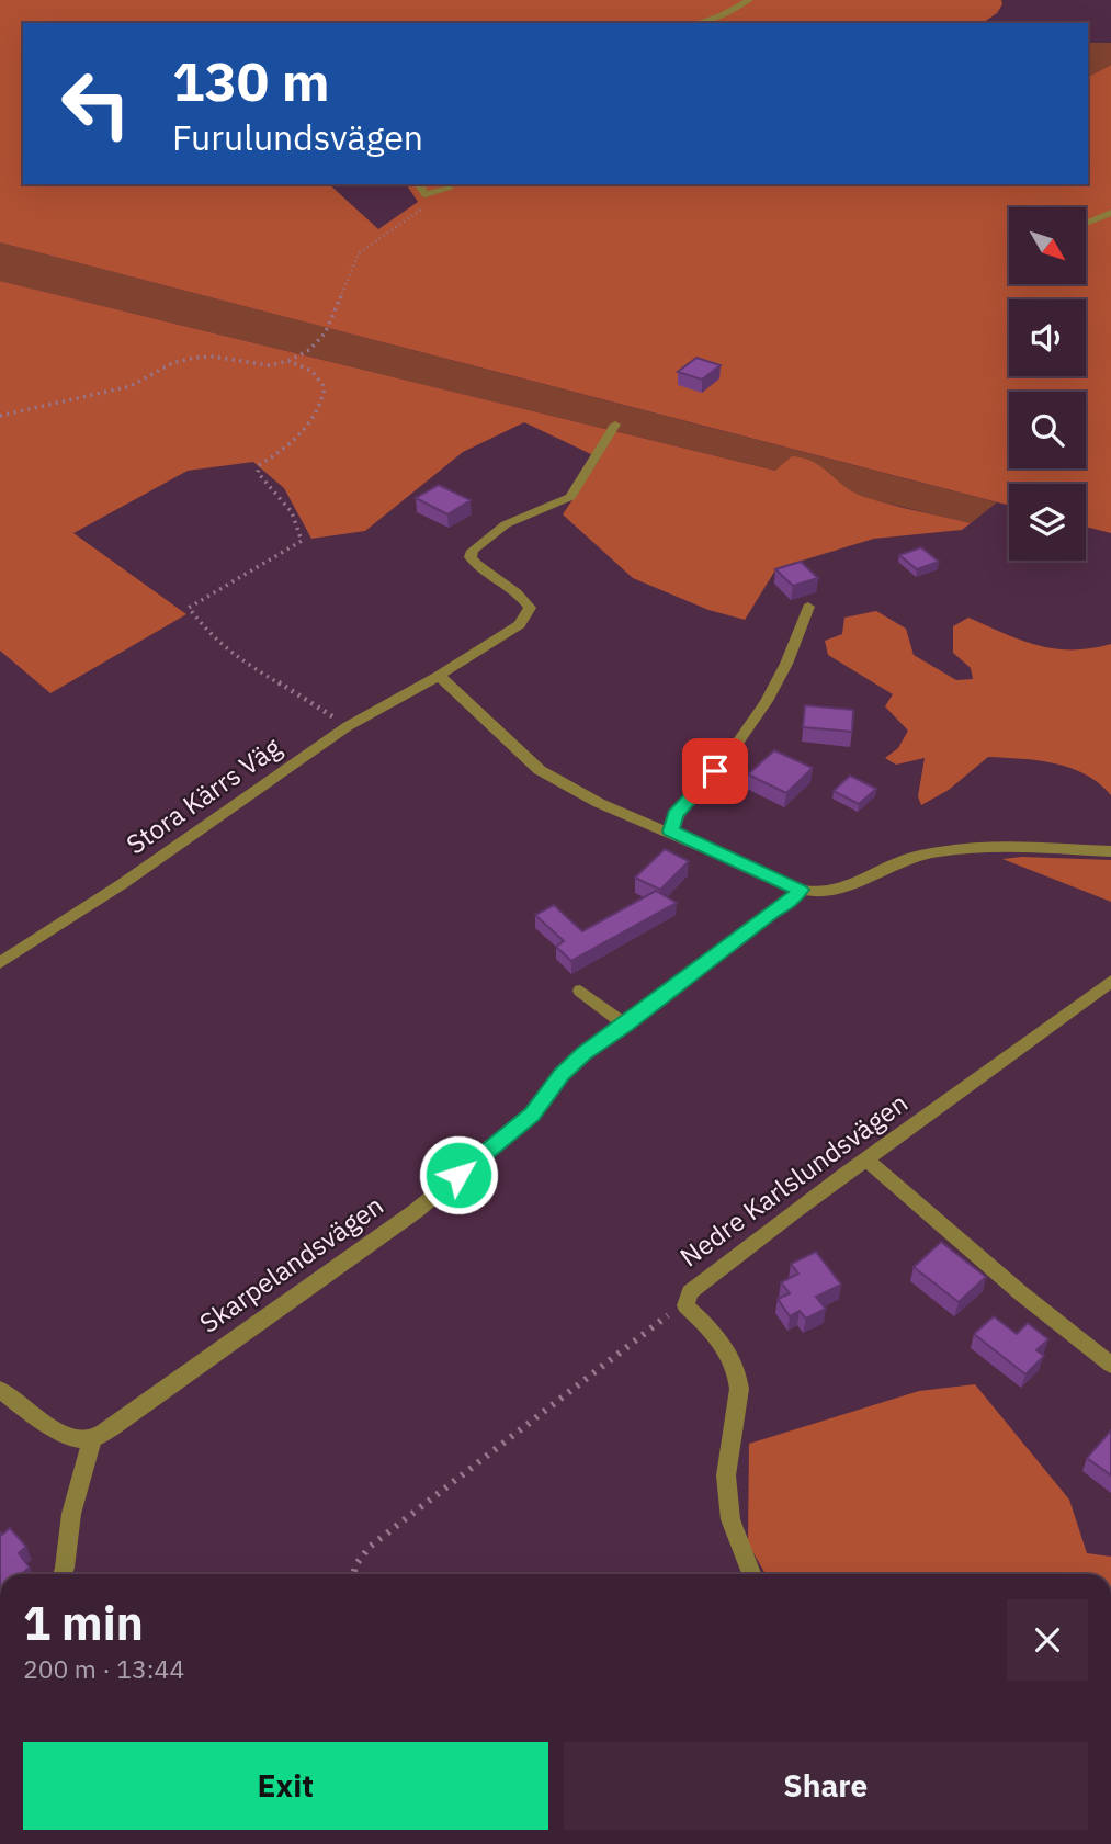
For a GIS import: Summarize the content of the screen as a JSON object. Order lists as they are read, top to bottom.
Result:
{
  "streets": {
    "street": ["Stora Kärrs Väg", "Nedre Karlslundsvägen", "Skarpelandsvägen"]
  },
  "north": "bottom right",
  "page": {
    "turn": ["130 m", "Furulundsvägen"],
    "heading": ["1 min", "200 m · 13:44"],
    "buttons": ["Exit", "Share"]
  }
}
